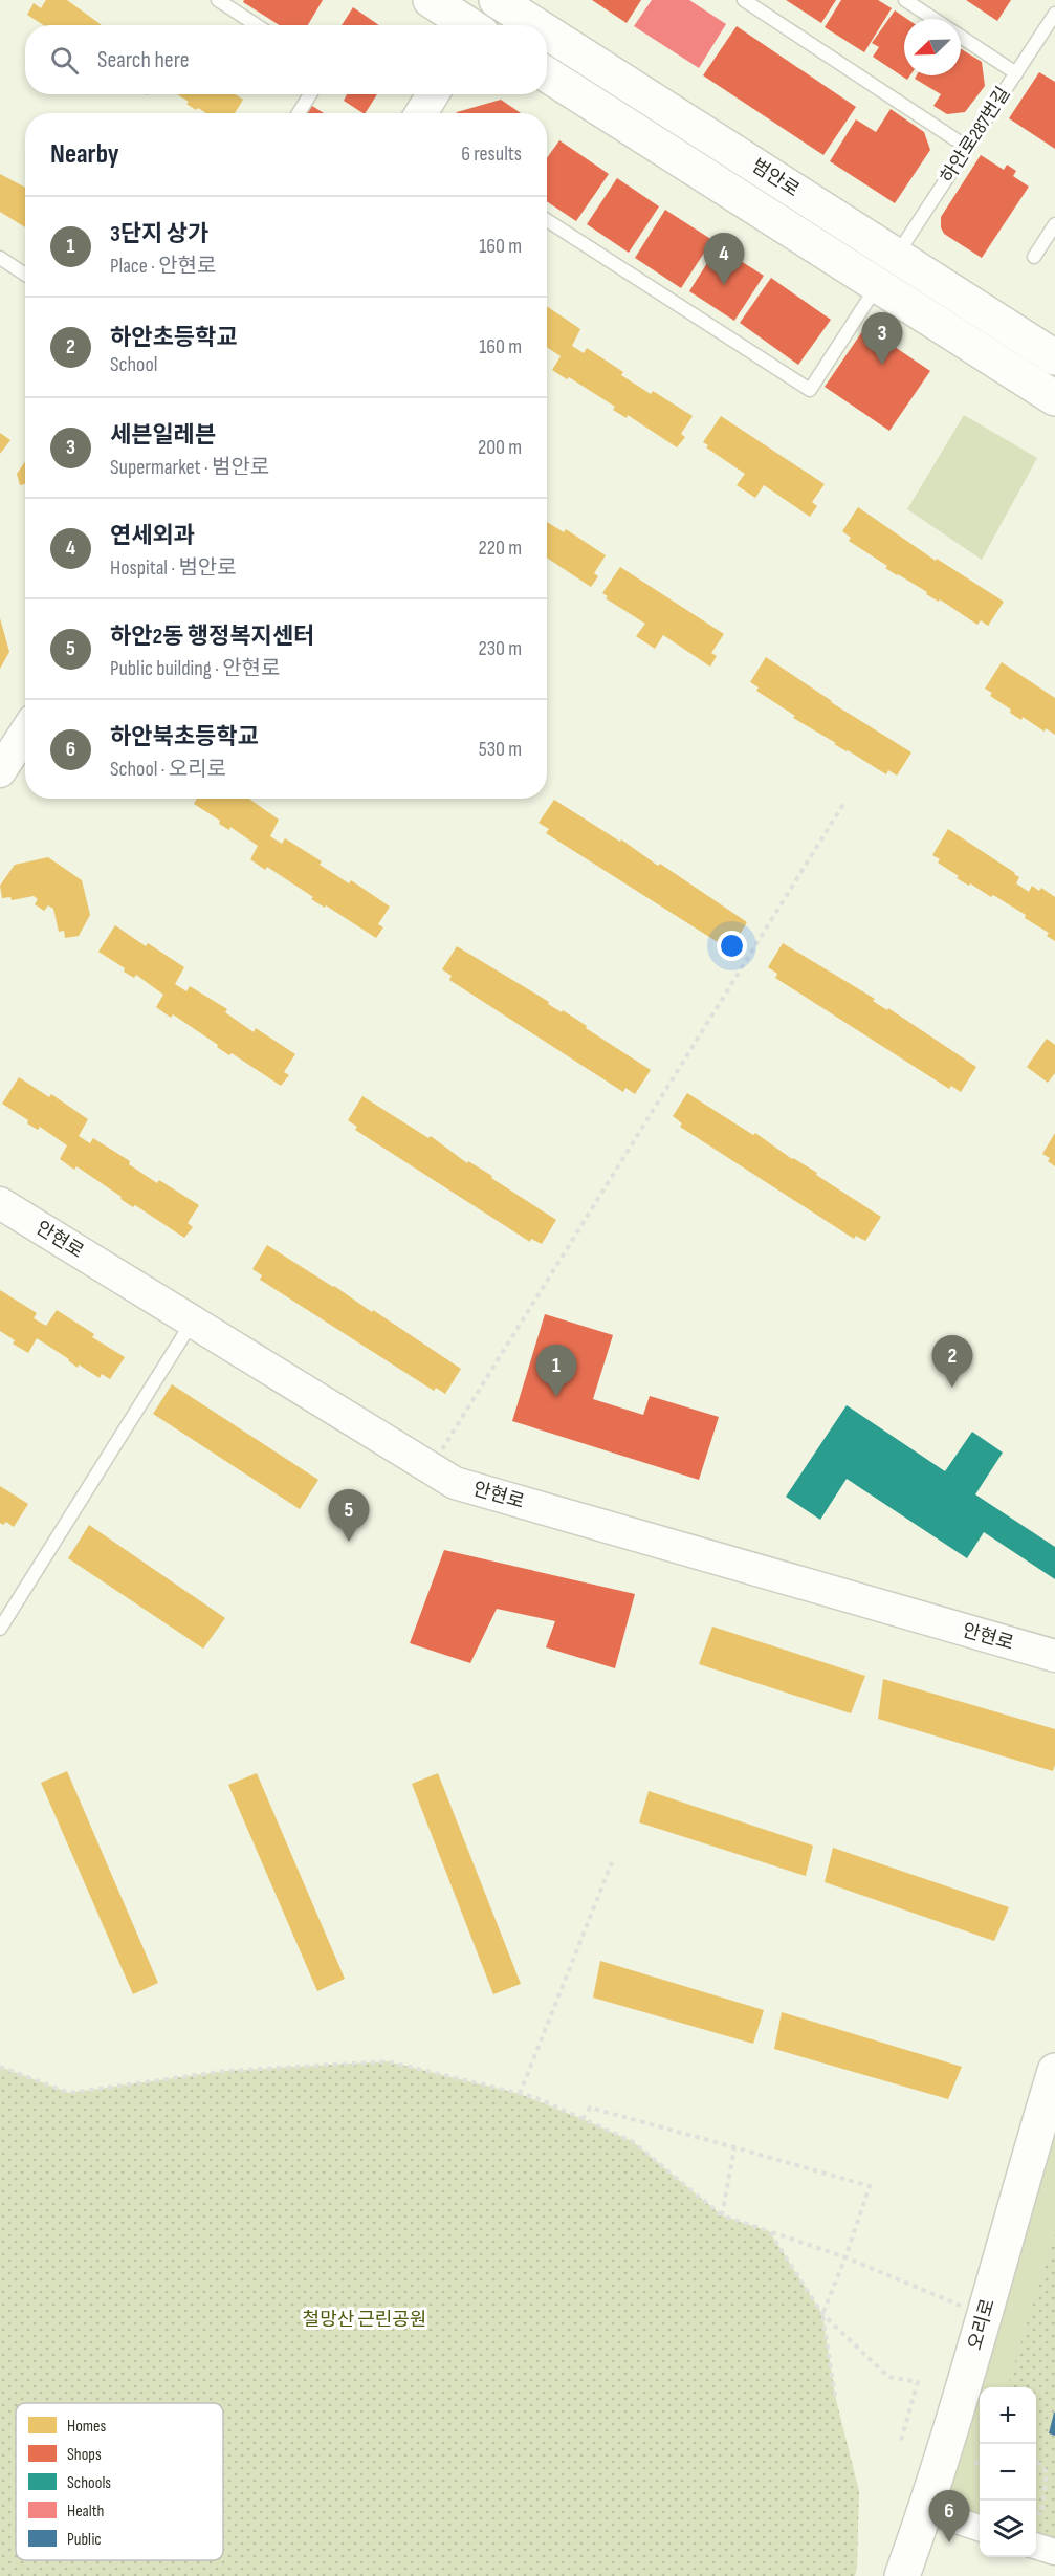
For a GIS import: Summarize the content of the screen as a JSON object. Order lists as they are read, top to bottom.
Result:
{
  "streets": {
    "main road": ["범안로", "오리로"],
    "street": ["안현로"],
    "lane": ["하안로287번길"]
  },
  "crossings": [
    ["하안로287번길", "범안로"]
  ],
  "parks": ["철망산 근린공원"],
  "legend": [
    "Homes",
    "Shops",
    "Schools",
    "Health",
    "Public"
  ],
  "north": "bottom left",
  "page": {
    "search": "Search here",
    "heading": ["Nearby", "6 results"],
    "list": [
      {
        "mark": "1",
        "name": "3단지 상가",
        "note": "Place · 안현로",
        "value": "160 m"
      },
      {
        "mark": "2",
        "name": "하안초등학교",
        "note": "School",
        "value": "160 m"
      },
      {
        "mark": "3",
        "name": "세븐일레븐",
        "note": "Supermarket · 범안로",
        "value": "200 m"
      },
      {
        "mark": "4",
        "name": "연세외과",
        "note": "Hospital · 범안로",
        "value": "220 m"
      },
      {
        "mark": "5",
        "name": "하안2동 행정복지센터",
        "note": "Public building · 안현로",
        "value": "230 m"
      },
      {
        "mark": "6",
        "name": "하안북초등학교",
        "note": "School · 오리로",
        "value": "530 m"
      }
    ],
    "pins": [
      "4",
      "3",
      "2",
      "1",
      "5",
      "6"
    ],
    "map_buttons": ["+", "−"]
  }
}
